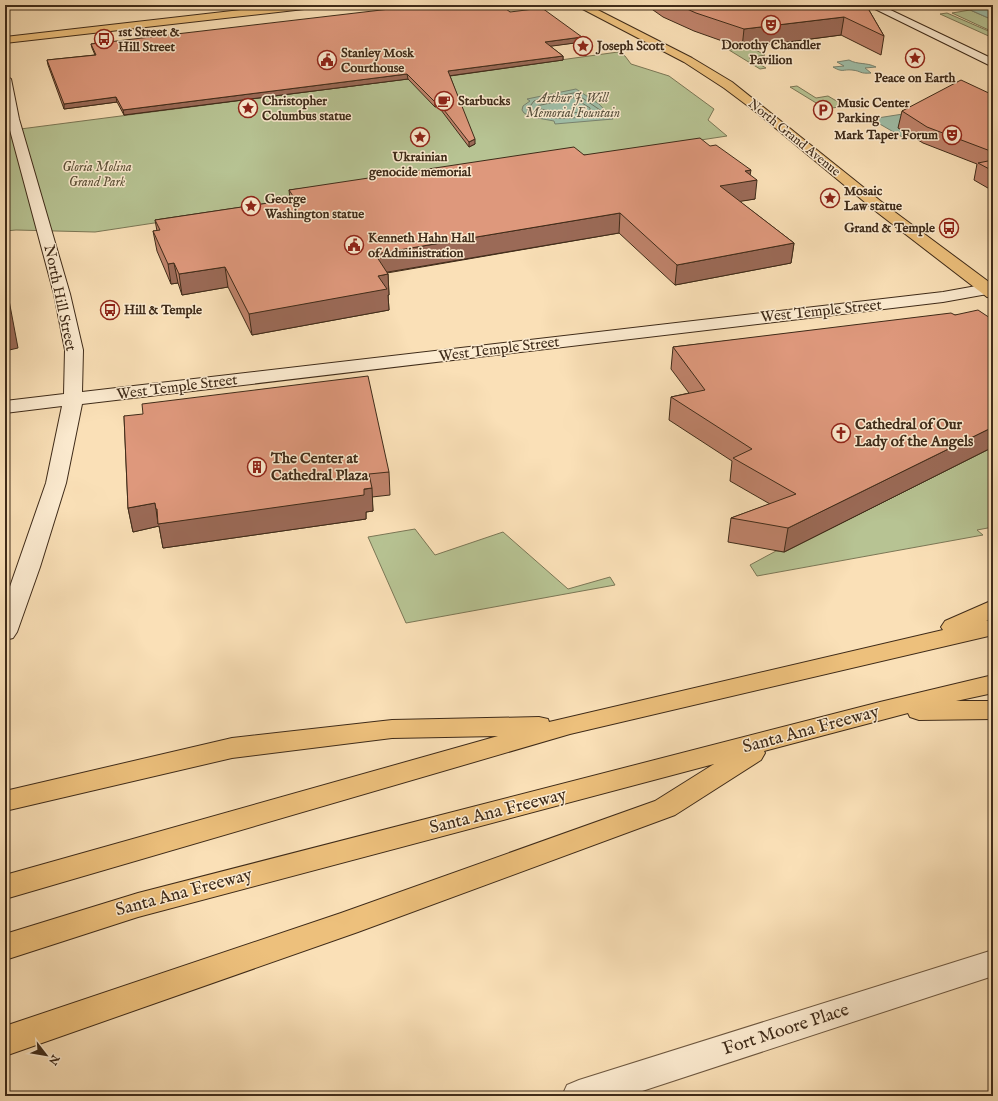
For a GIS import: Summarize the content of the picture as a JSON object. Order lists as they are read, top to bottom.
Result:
{
  "streets": {
    "main road": [
      "North Grand Avenue",
      "North Hill Street",
      "West Temple Street",
      "Santa Ana Freeway",
      "Fort Moore Place"
    ]
  },
  "crossings": [
    ["North Grand Avenue", "West Temple Street"],
    ["North Hill Street", "West Temple Street"]
  ],
  "water": ["Arthur J. Will Memorial Fountain"],
  "parks": ["Gloria Molina Grand Park"],
  "places": {
    "theatre": ["Dorothy Chandler Pavilion", "Mark Taper Forum"],
    "bus stop": ["1st Street & Hill Street", "Grand & Temple", "Hill & Temple"],
    "place": [
      "Joseph Scott",
      "Peace on Earth",
      "Christopher Columbus statue",
      "Ukrainian genocide memorial",
      "Mosaic Law statue",
      "George Washington statue"
    ],
    "public building": ["Stanley Mosk Courthouse", "Kenneth Hahn Hall of Administration"],
    "cafe": ["Starbucks"],
    "parking": ["Music Center Parking"],
    "church": ["Cathedral of Our Lady of the Angels"],
    "building": ["The Center at Cathedral Plaza"]
  },
  "north": "bottom right"
}
